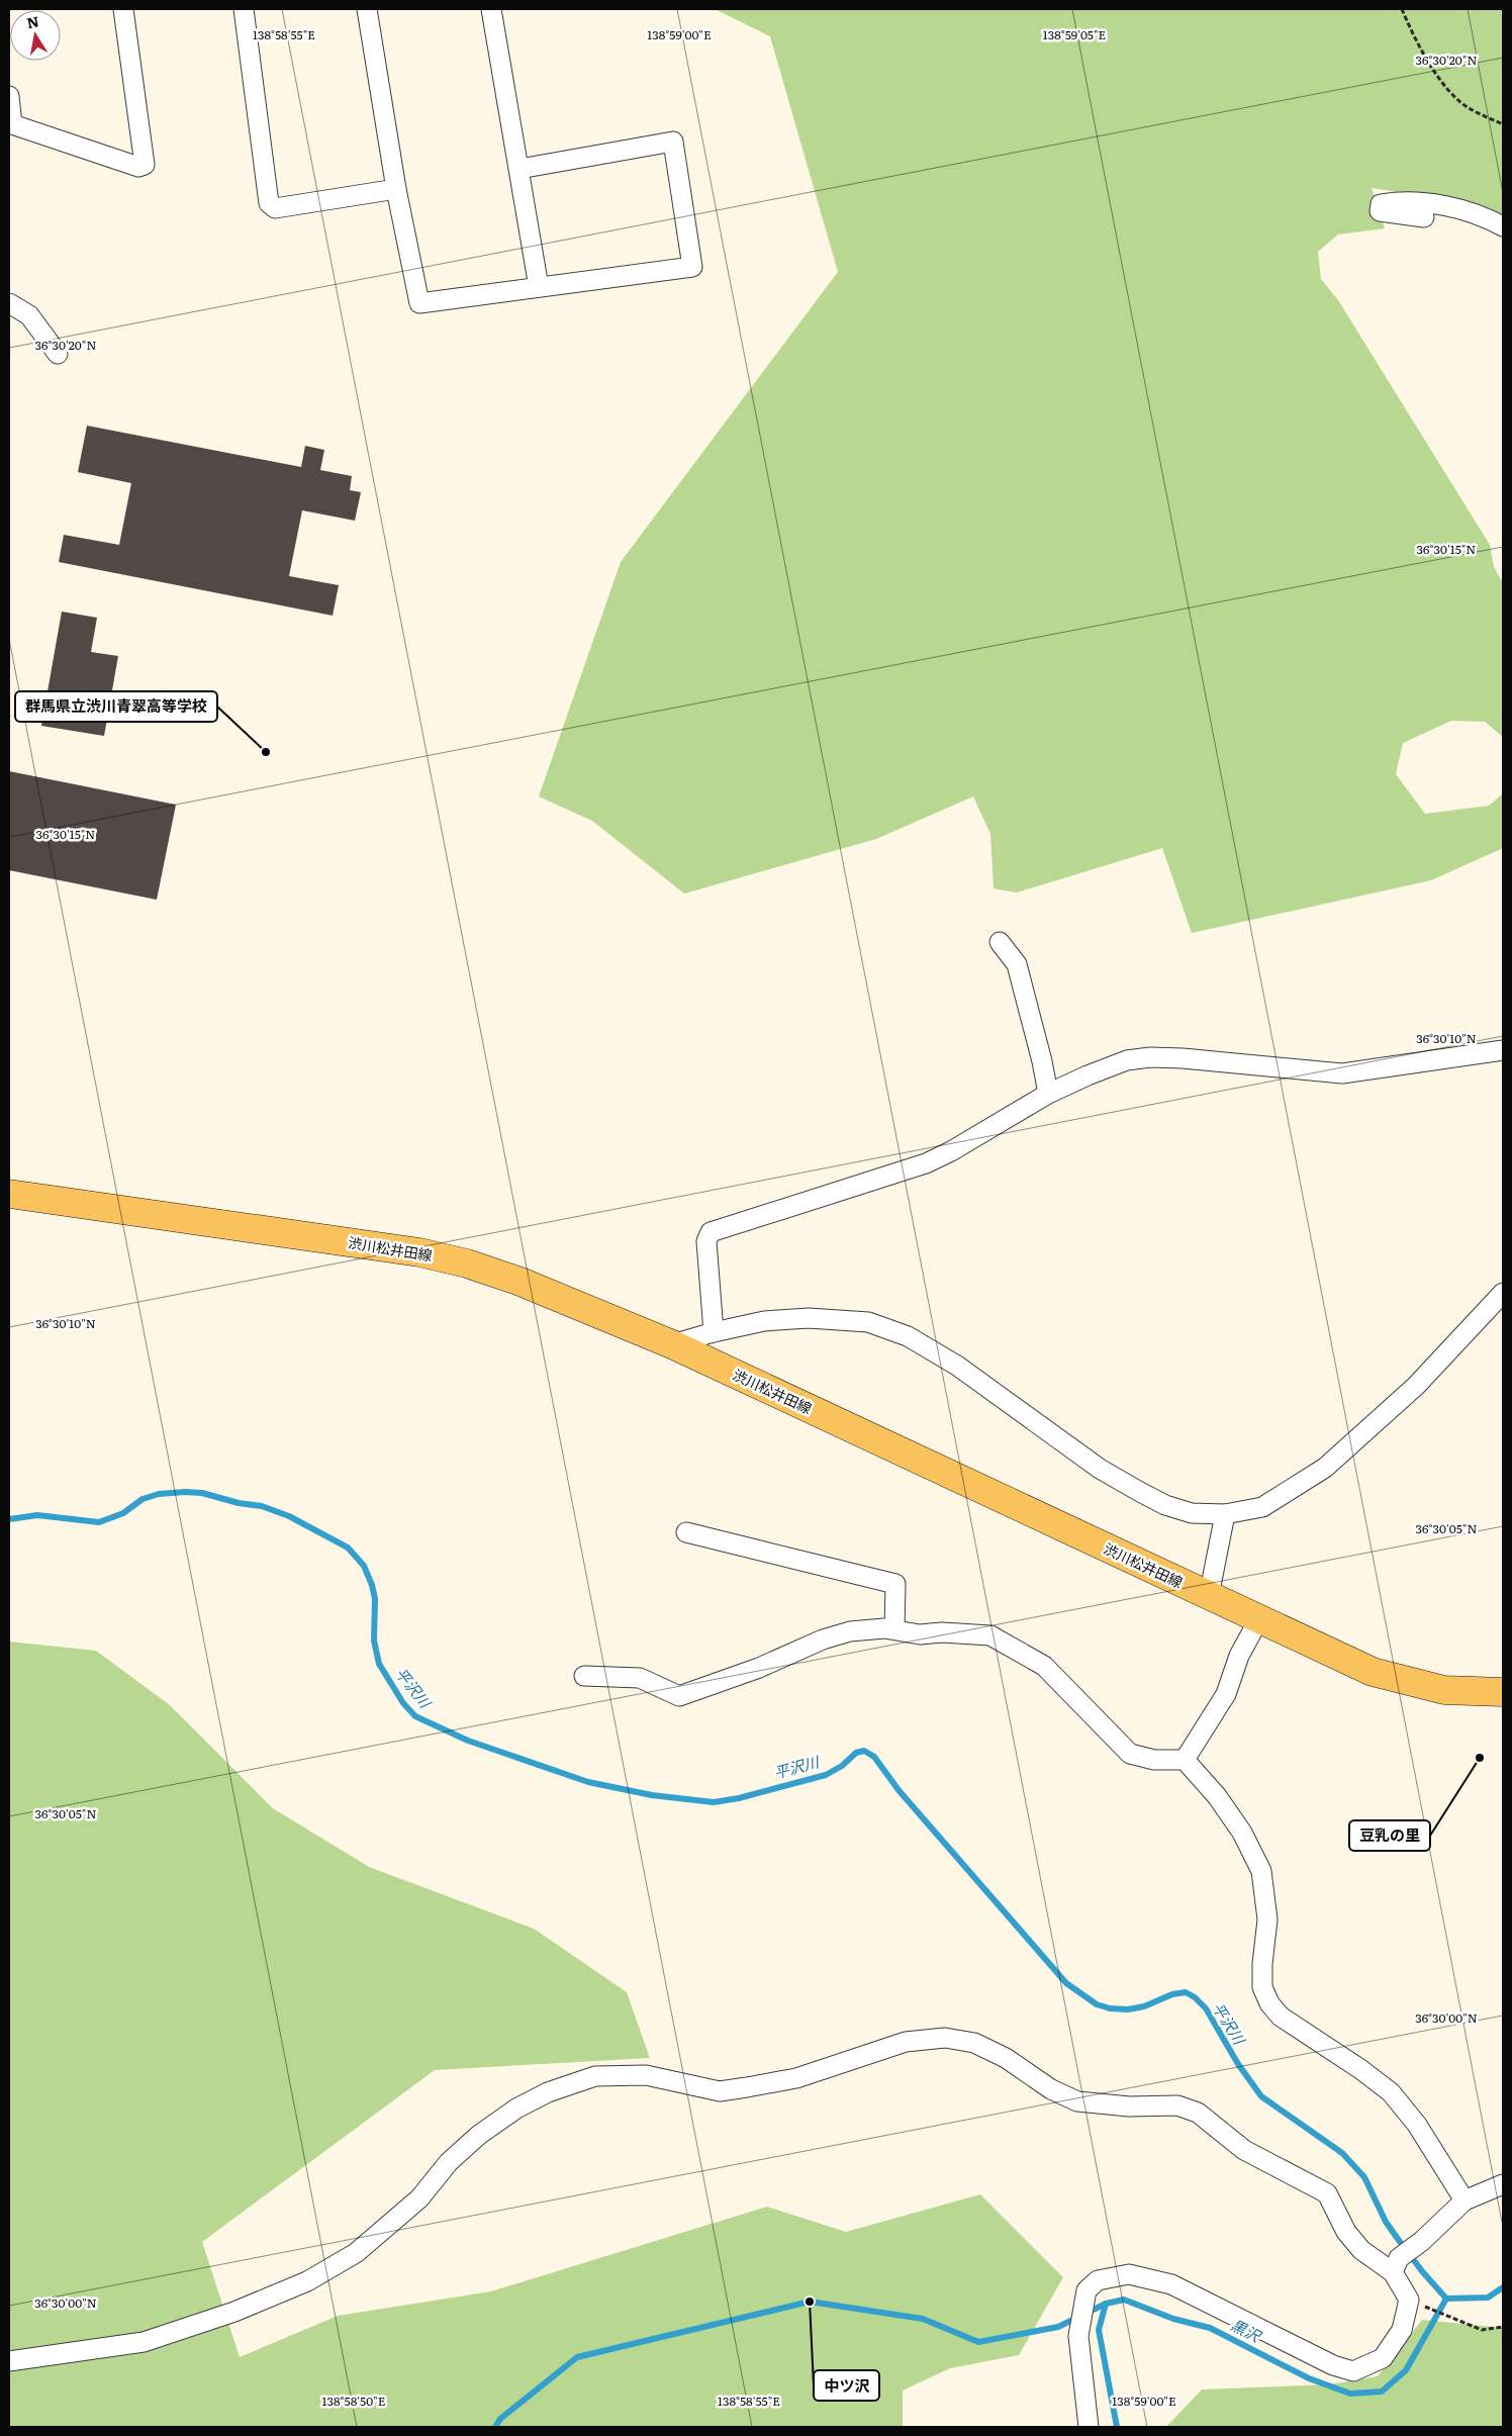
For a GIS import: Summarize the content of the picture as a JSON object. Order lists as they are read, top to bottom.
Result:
{
  "streets": {
    "main road": ["渋川松井田線"]
  },
  "water": ["平沢川", "黒沢"],
  "places": ["群馬県立渋川青翠高等学校", "豆乳の里", "中ツ沢"],
  "north": "top",
  "coordinates": [
    "138°59'05\"E",
    "138°58'55\"E",
    "138°59'00\"E",
    "36°30'20\"N",
    "36°30'15\"N",
    "36°30'10\"N",
    "36°30'05\"N",
    "36°30'00\"N",
    "138°58'50\"E"
  ]
}
